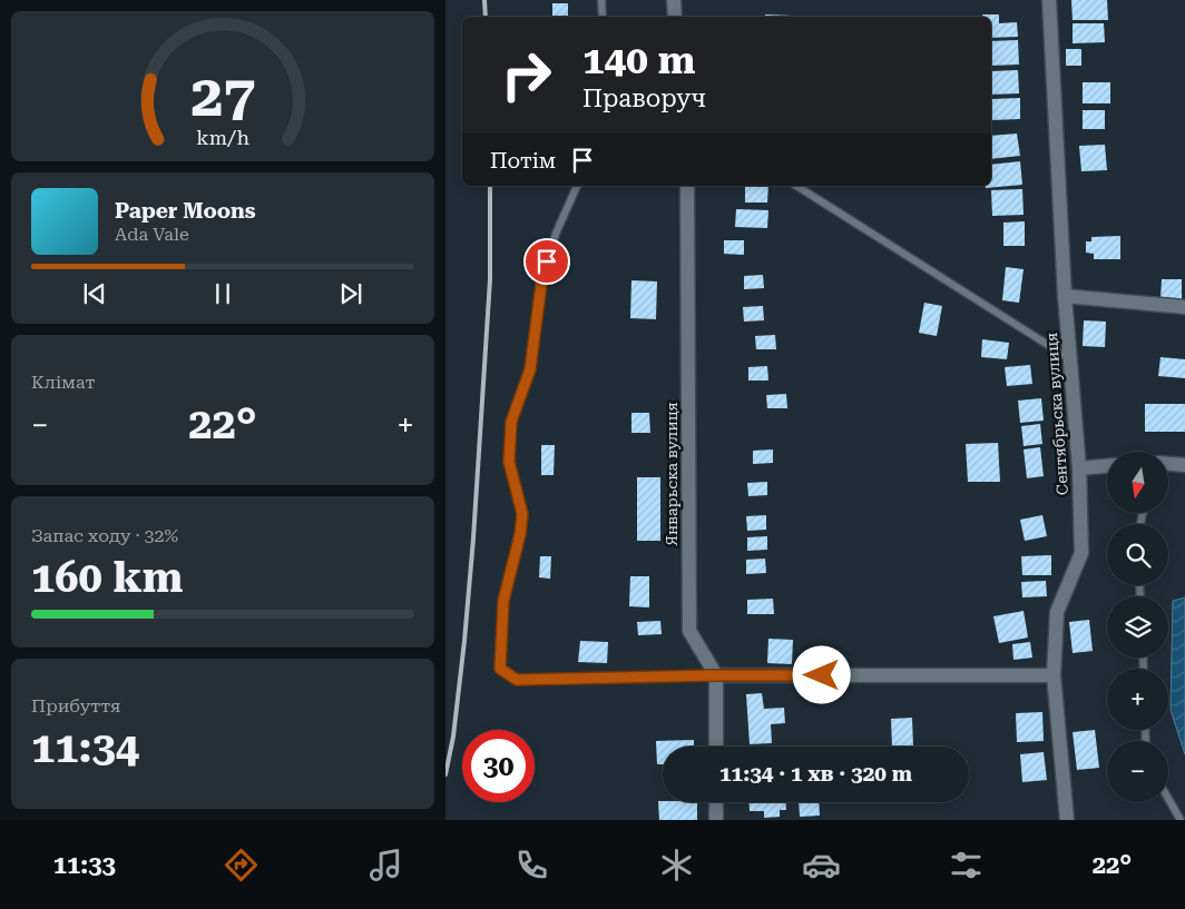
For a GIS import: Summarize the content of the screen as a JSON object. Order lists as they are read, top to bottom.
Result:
{
  "streets": {
    "street": ["Сентябрьска вулиця", "Январьска вулиця"]
  },
  "north": "bottom",
  "page": {
    "turn": ["140 m", "Праворуч"],
    "then": "Потім",
    "song": ["Paper Moons", "Ada Vale"],
    "tile": [
      "Клімат",
      ["Запас ходу · 32%", "160 km"],
      ["Прибуття", "11:34"]
    ],
    "heat": ["−", "22°", "+"],
    "map_buttons": ["+", "−"],
    "limit": "30",
    "trip": "11:34 · 1 хв · 320 m",
    "tabs": ["11:33", "22°"],
    "gauge": ["27", "km/h"]
  }
}
